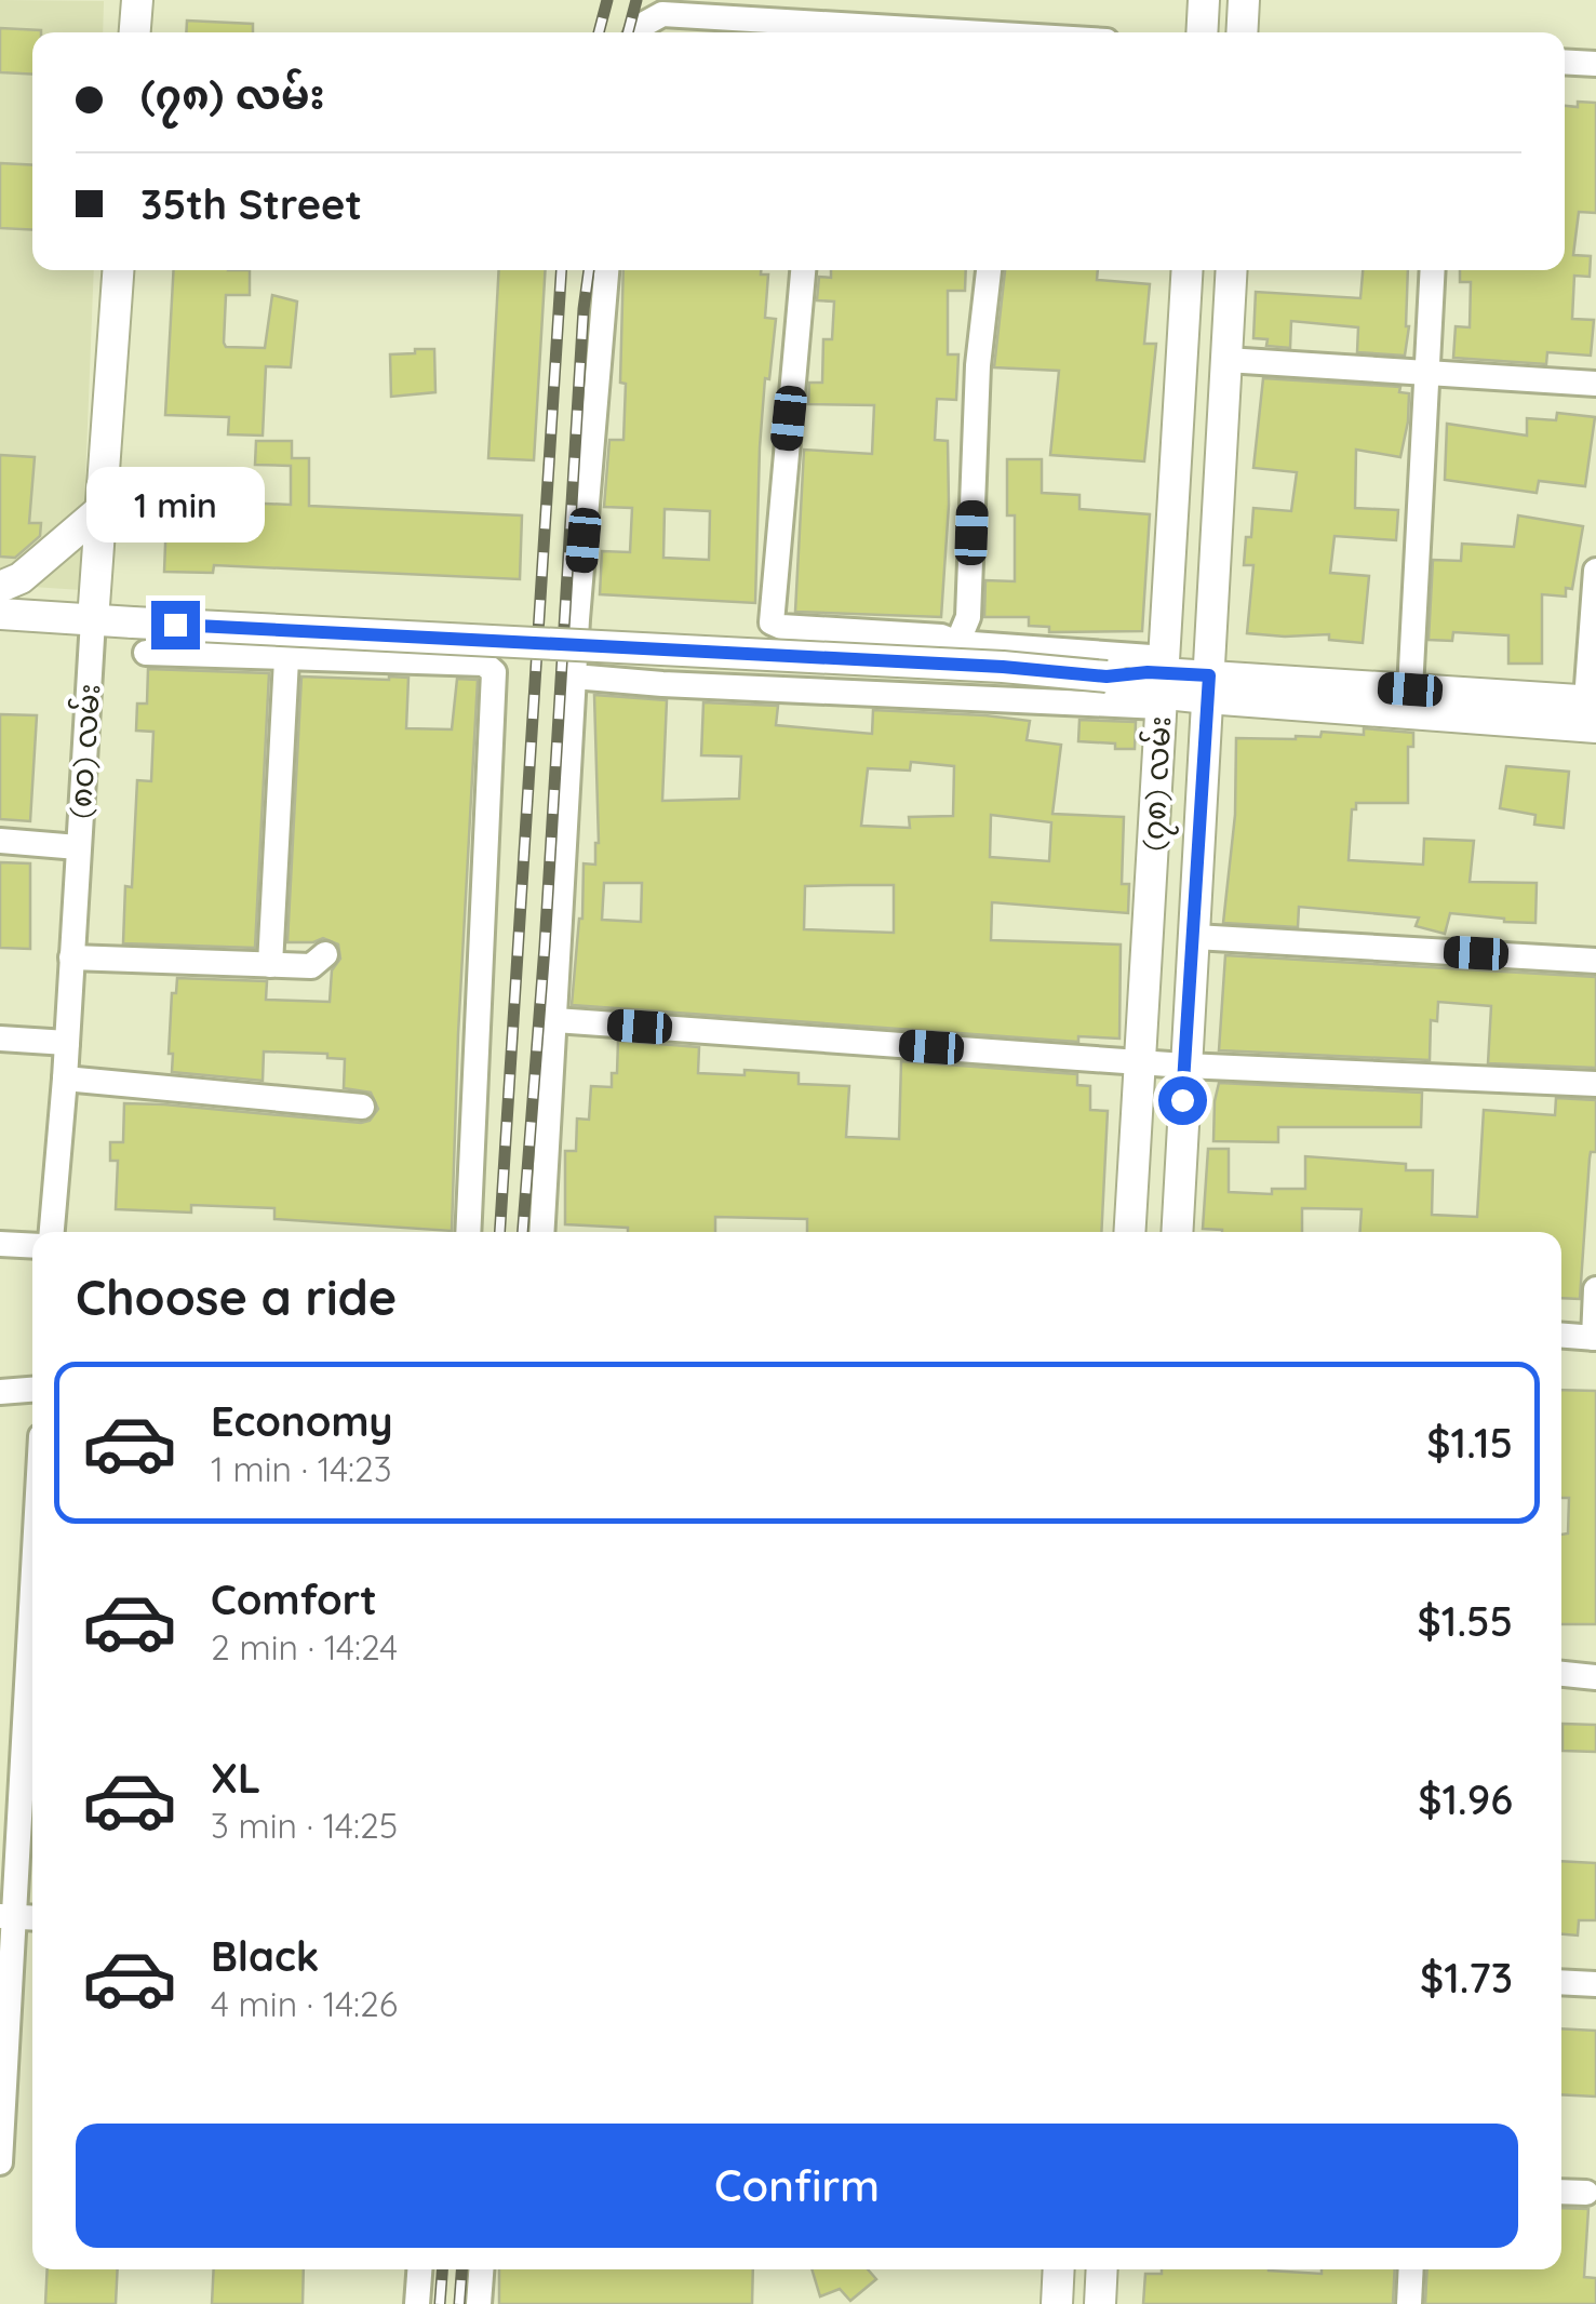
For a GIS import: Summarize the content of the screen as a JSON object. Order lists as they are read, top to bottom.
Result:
{
  "streets": {
    "main road": ["(၈၀) လမ်း", "(၇၈) လမ်း"]
  },
  "page": {
    "banner": ["(၇၈) လမ်း", "35th Street"],
    "bubble": "1 min",
    "heading": "Choose a ride",
    "list": [
      {
        "name": "Economy",
        "note": "1 min · 14:23",
        "value": "$1.15"
      },
      {
        "name": "Comfort",
        "note": "2 min · 14:24",
        "value": "$1.55"
      },
      {
        "name": "XL",
        "note": "3 min · 14:25",
        "value": "$1.96"
      },
      {
        "name": "Black",
        "note": "4 min · 14:26",
        "value": "$1.73"
      }
    ],
    "buttons": "Confirm"
  }
}
